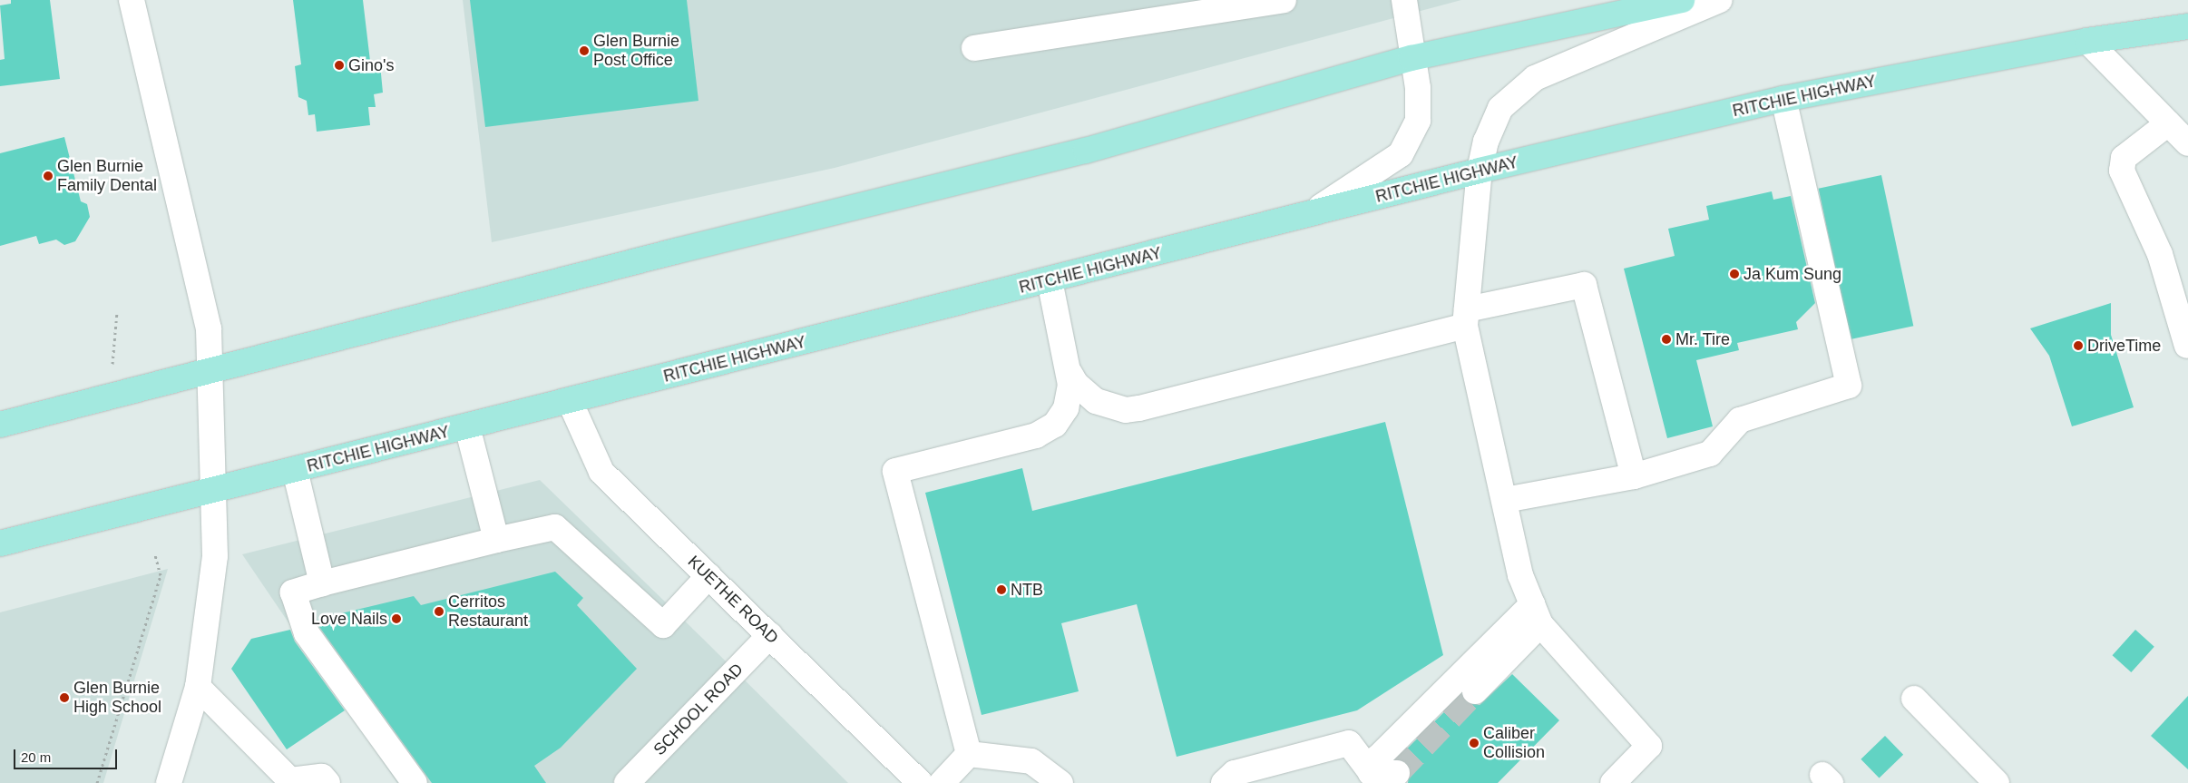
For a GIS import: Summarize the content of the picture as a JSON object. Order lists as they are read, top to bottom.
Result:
{
  "streets": {
    "main road": ["RITCHIE HIGHWAY"],
    "street": ["KUETHE ROAD", "SCHOOL ROAD"]
  },
  "crossings": [
    ["RITCHIE HIGHWAY", "KUETHE ROAD"],
    ["KUETHE ROAD", "SCHOOL ROAD"]
  ],
  "places": [
    "Glen Burnie Post Office",
    "Gino's",
    "Glen Burnie Family Dental",
    "Ja Kum Sung",
    "Mr. Tire",
    "DriveTime",
    "NTB",
    "Cerritos Restaurant",
    "Love Nails",
    "Glen Burnie High School",
    "Caliber Collision"
  ],
  "scale_bar": "20 m"
}
